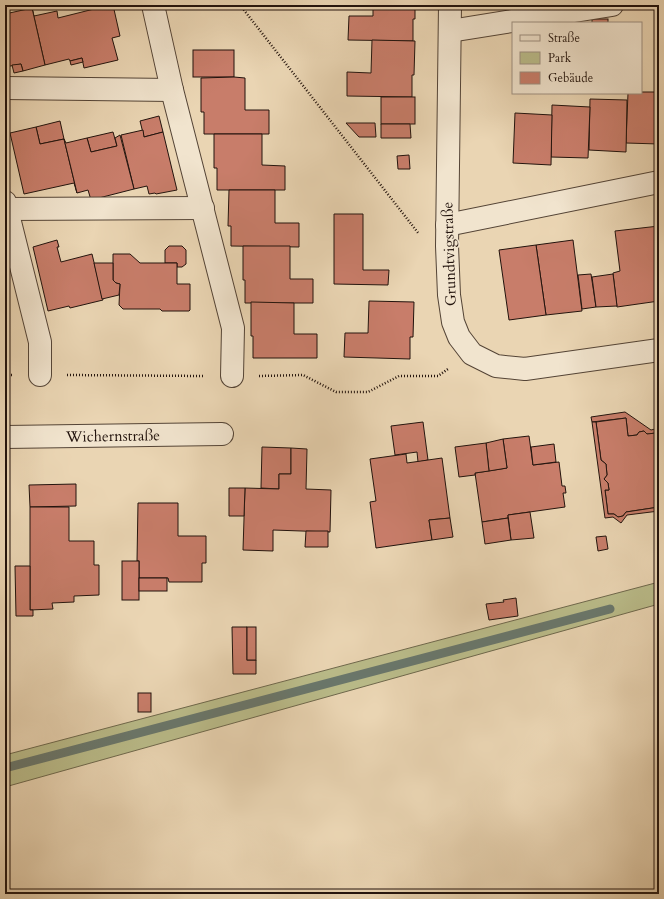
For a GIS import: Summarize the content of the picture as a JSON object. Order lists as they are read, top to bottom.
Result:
{
  "streets": {
    "street": ["Grundtvigstraße", "Wichernstraße"]
  },
  "legend": ["Straße", "Park", "Gebäude"]
}
